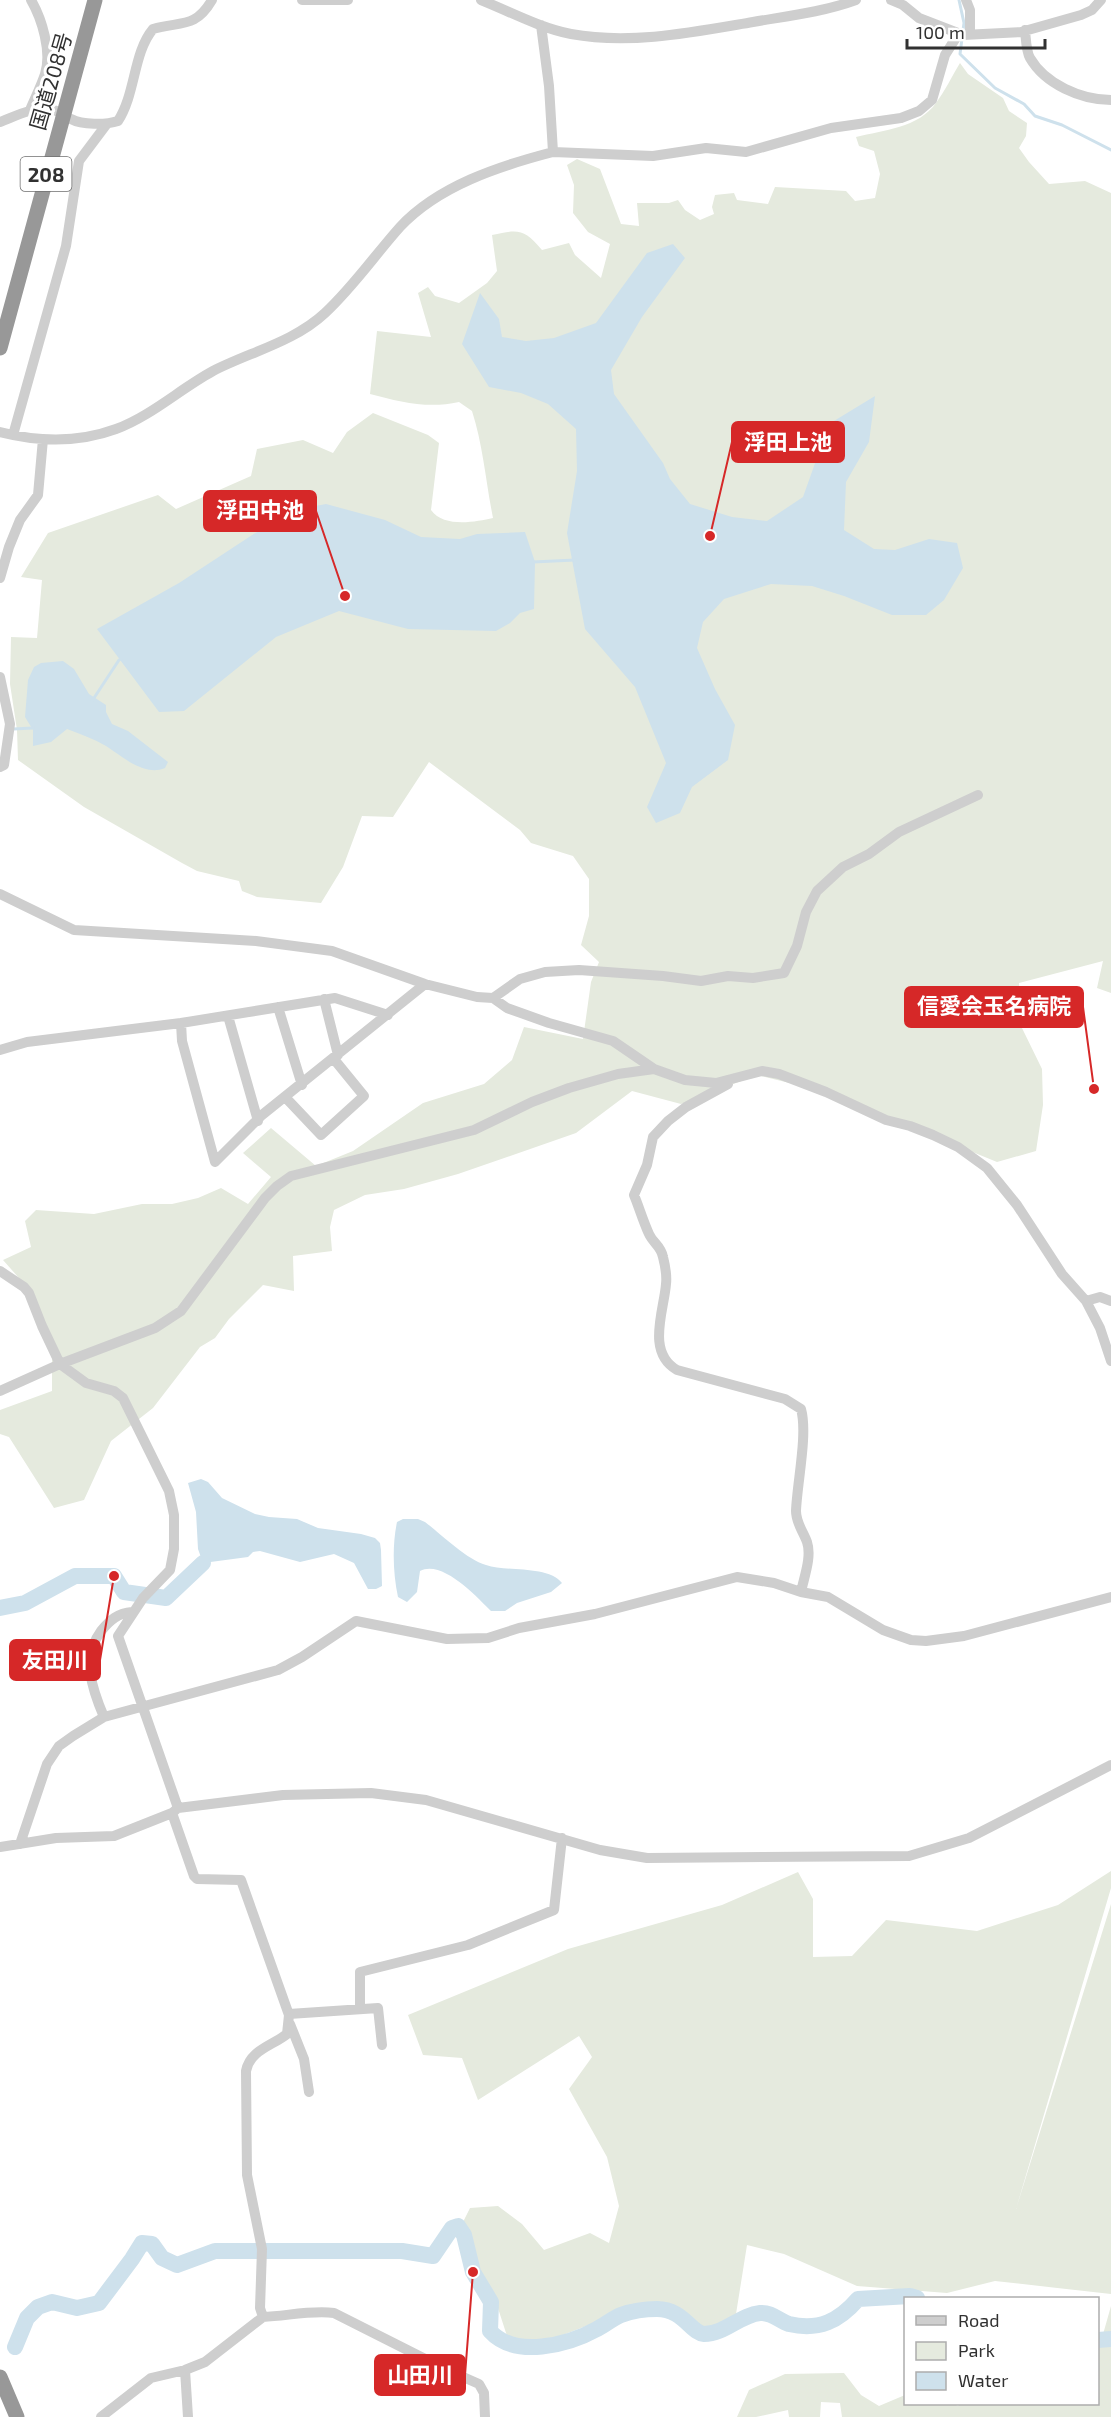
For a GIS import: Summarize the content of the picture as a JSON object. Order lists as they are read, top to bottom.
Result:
{
  "streets": {
    "highway": ["国道208号", "208"]
  },
  "places": [
    "浮田上池",
    "浮田中池",
    "信愛会玉名病院",
    "友田川",
    "山田川"
  ],
  "legend": ["Road", "Park", "Water"],
  "scale_bar": "100 m"
}
